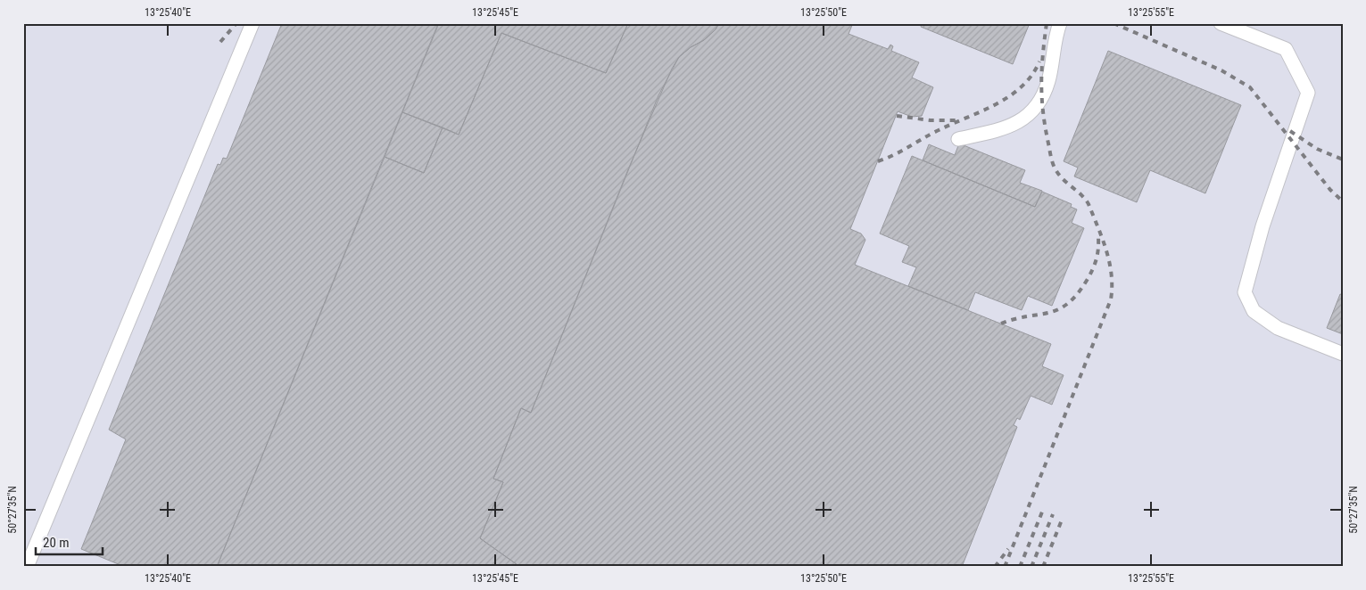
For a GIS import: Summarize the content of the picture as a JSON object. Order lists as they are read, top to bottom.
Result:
{
  "scale_bar": "20 m",
  "coordinates": [
    "13°25'40\"E",
    "13°25'45\"E",
    "13°25'50\"E",
    "13°25'55\"E",
    "50°27'35\"N"
  ]
}
